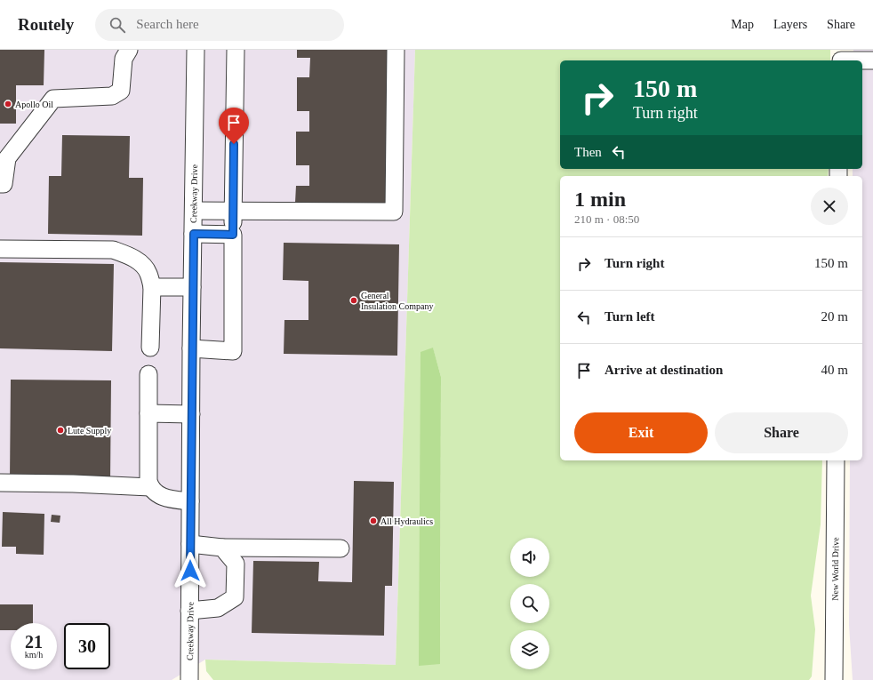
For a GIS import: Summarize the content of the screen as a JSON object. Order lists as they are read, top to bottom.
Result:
{
  "streets": {
    "street": ["Creekway Drive", "New World Drive"]
  },
  "places": [
    "Apollo Oil",
    "General Insulation Company",
    "Lute Supply",
    "All Hydraulics"
  ],
  "page": {
    "header": "Routely",
    "search": "Search here",
    "nav": ["Map", "Layers", "Share"],
    "turn": ["150 m", "Turn right"],
    "then": "Then",
    "heading": ["1 min", "210 m · 08:50"],
    "list": [
      {
        "name": "Turn right",
        "value": "150 m"
      },
      {
        "name": "Turn left",
        "value": "20 m"
      },
      {
        "name": "Arrive at destination",
        "value": "40 m"
      }
    ],
    "buttons": ["Exit", "Share"],
    "speed": "21 km/h",
    "limit": "30"
  }
}
